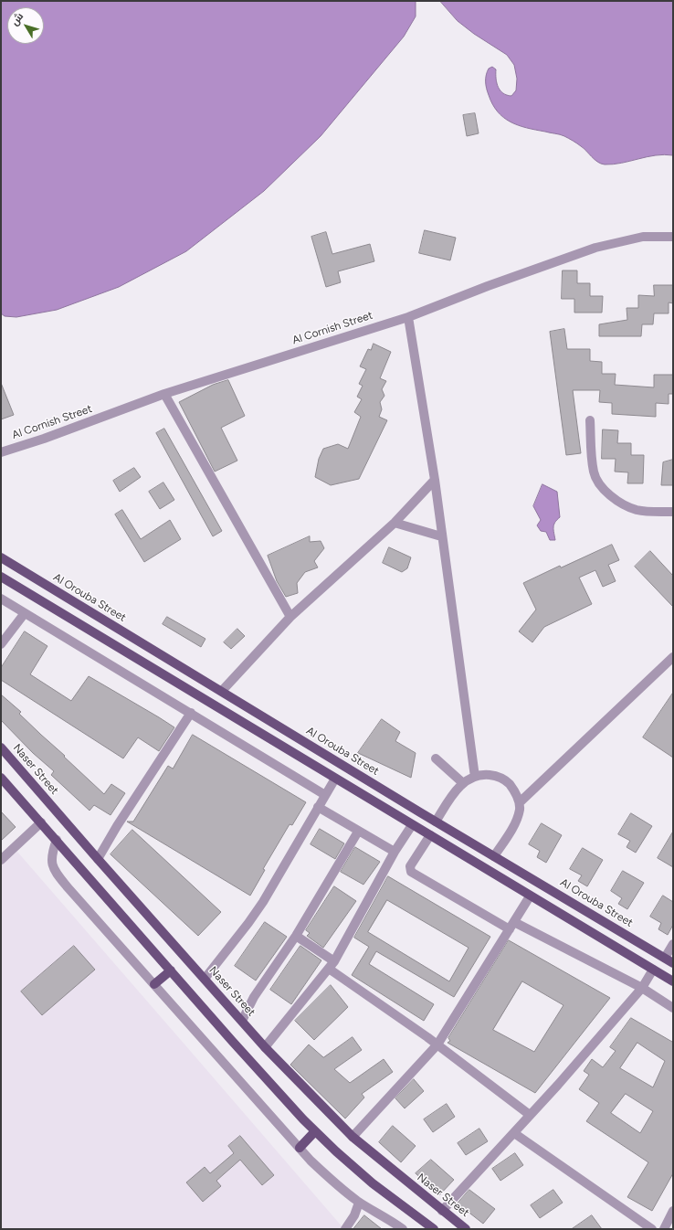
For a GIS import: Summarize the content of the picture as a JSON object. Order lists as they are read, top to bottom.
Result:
{
  "streets": {
    "main road": ["Al Orouba Street", "Naser Street"],
    "street": ["Al Cornish Street"]
  },
  "north": "top left"
}
